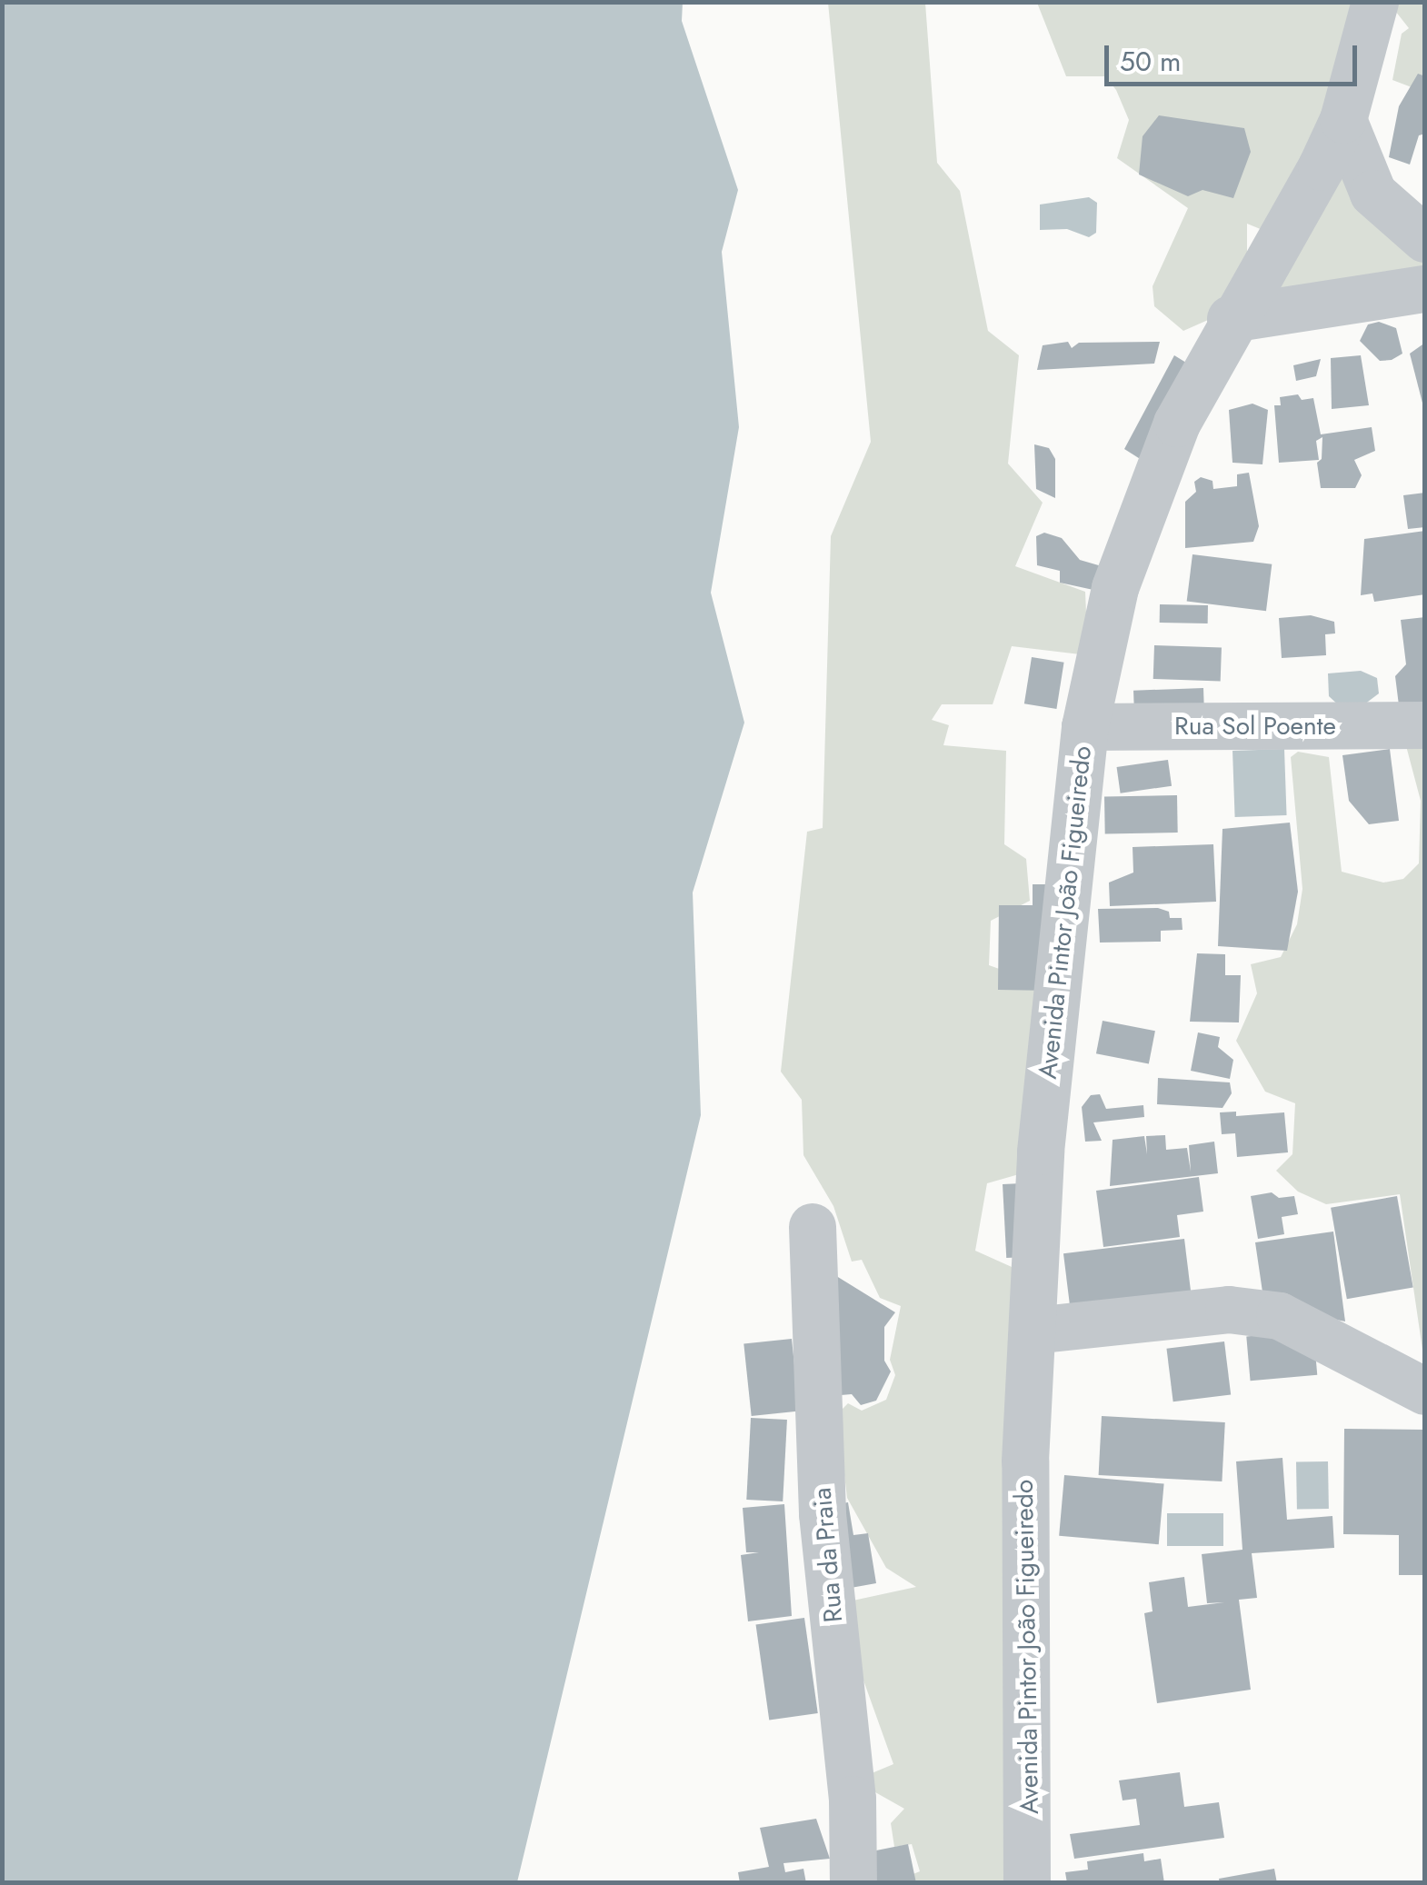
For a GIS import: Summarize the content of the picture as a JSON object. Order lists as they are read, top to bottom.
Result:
{
  "streets": {
    "street": ["Rua Sol Poente", "Avenida Pintor João Figueiredo", "Rua da Praia"]
  },
  "crossings": [
    ["Rua Sol Poente", "Avenida Pintor João Figueiredo"]
  ],
  "scale_bar": "50 m"
}
